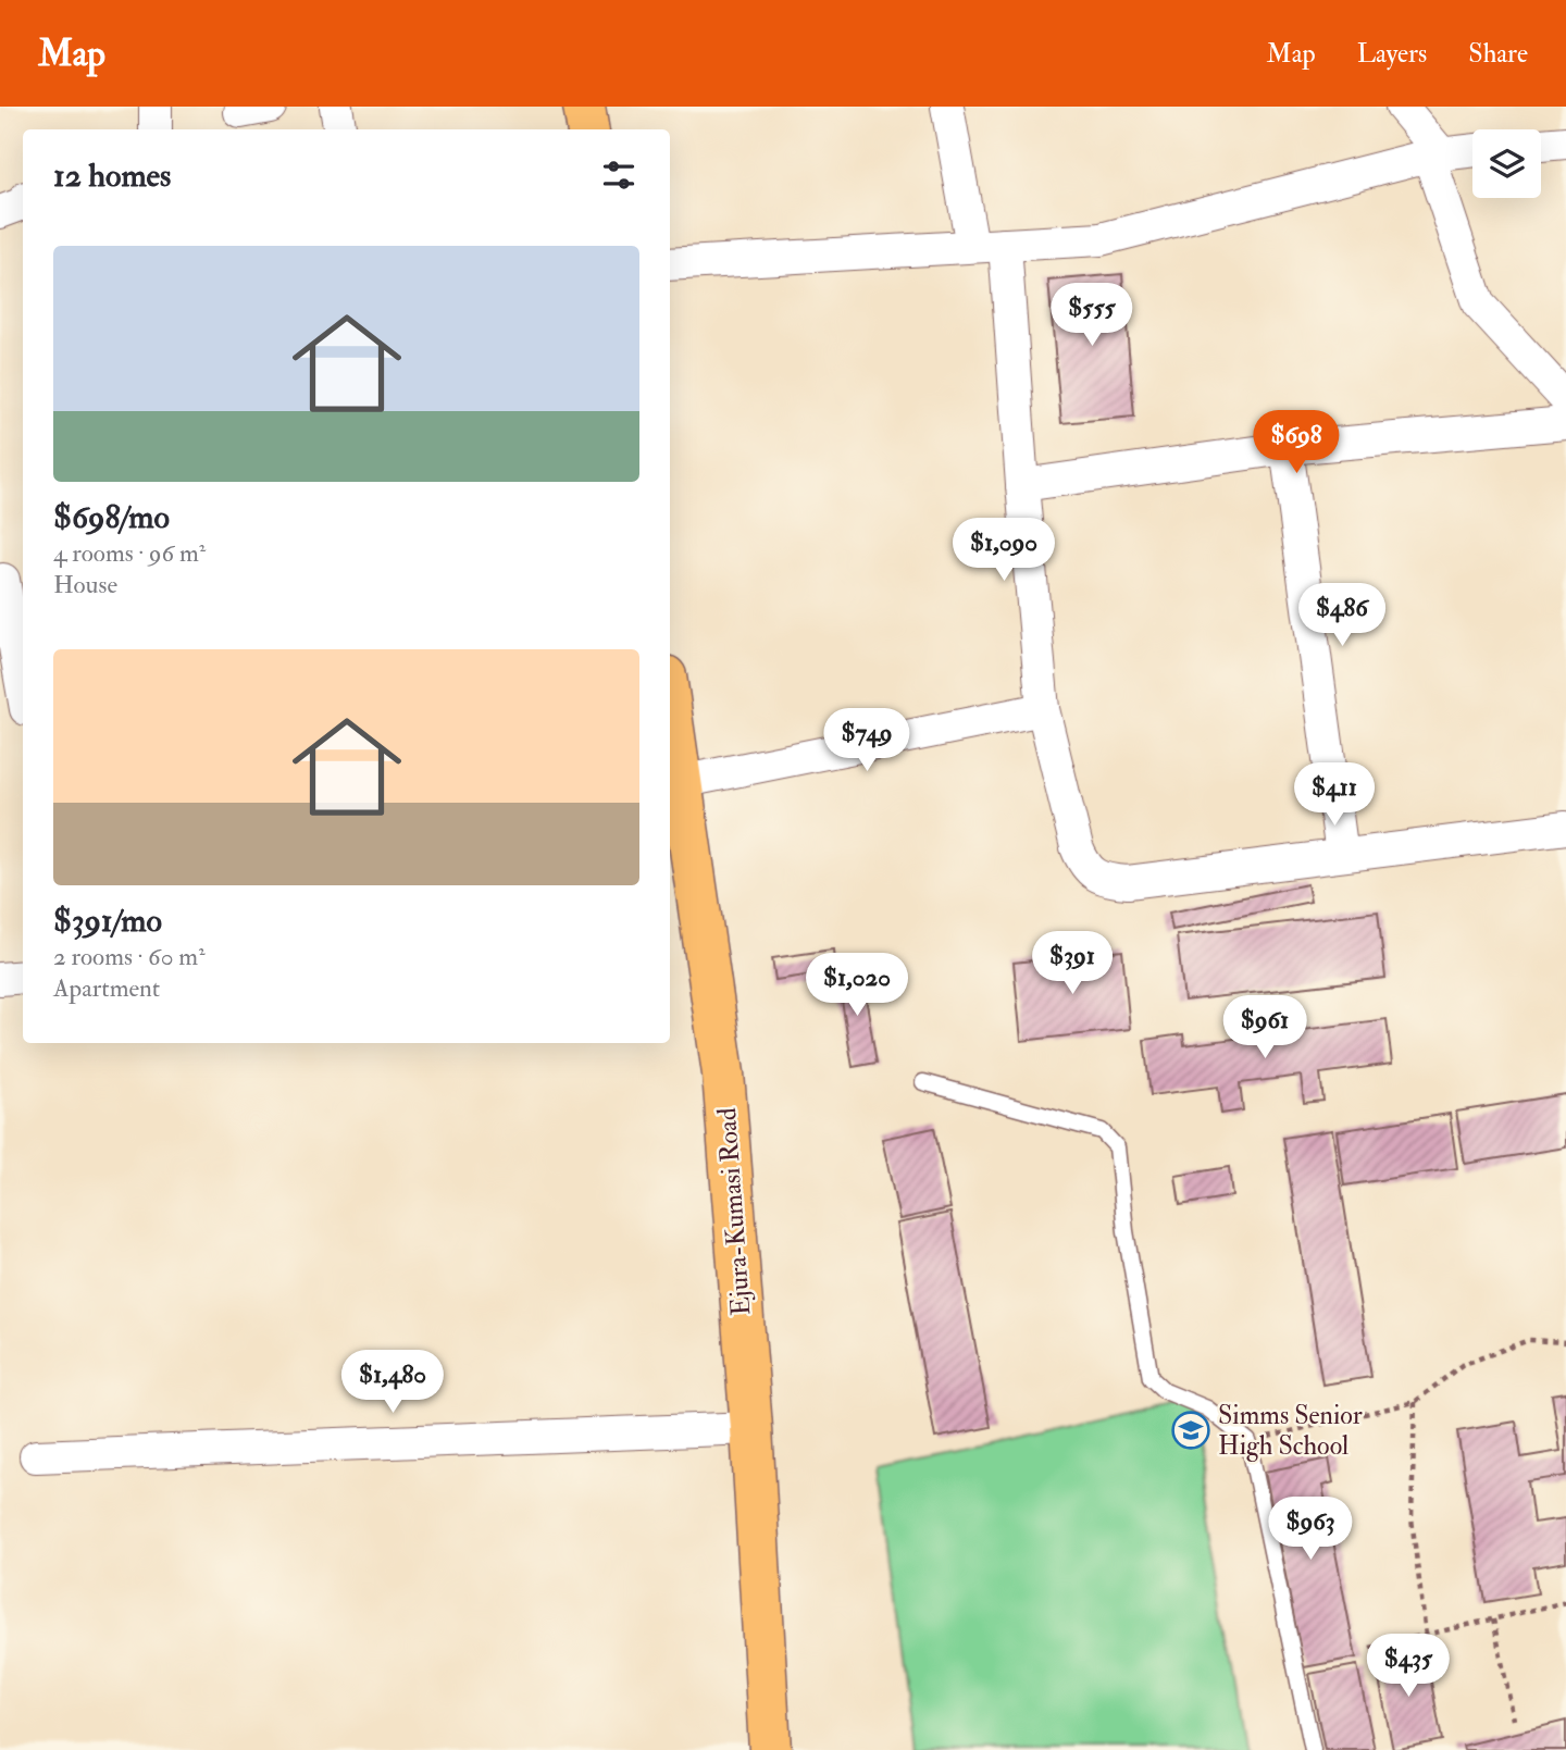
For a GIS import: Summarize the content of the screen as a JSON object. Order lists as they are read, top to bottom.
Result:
{
  "streets": {
    "main road": ["Ejura-Kumasi Road"]
  },
  "places": {
    "school or university": ["Simms Senior High School"]
  },
  "page": {
    "header": "Map",
    "nav": ["Map", "Layers", "Share"],
    "heading": "12 homes",
    "list": [
      {
        "name": "$698/mo",
        "note": "4 rooms · 96 m² · House"
      },
      {
        "name": "$391/mo",
        "note": "2 rooms · 60 m² · Apartment"
      }
    ],
    "price": [
      "$555",
      "$698",
      "$1,090",
      "$486",
      "$749",
      "$411",
      "$391",
      "$1,020",
      "$961",
      "$1,480",
      "$963",
      "$435"
    ]
  }
}
